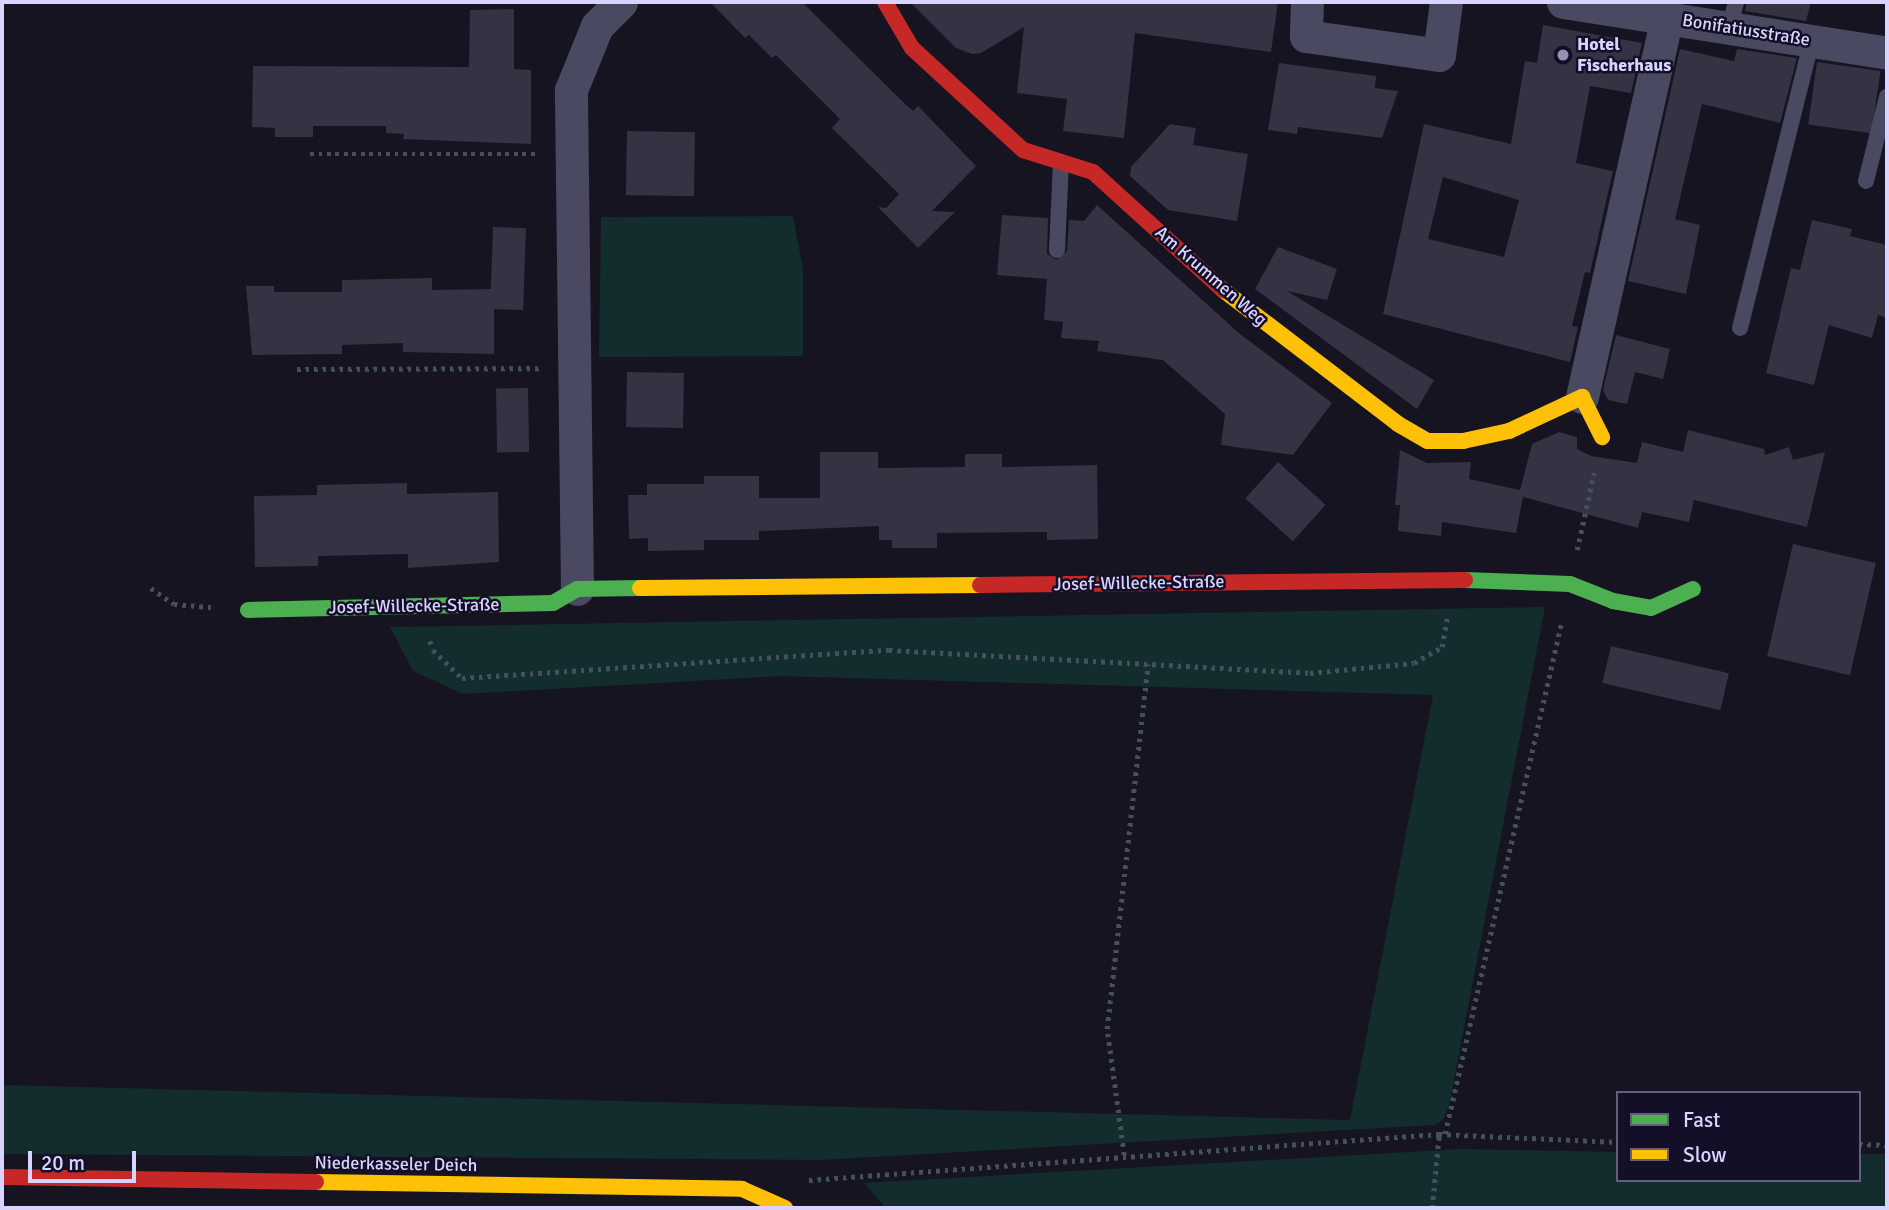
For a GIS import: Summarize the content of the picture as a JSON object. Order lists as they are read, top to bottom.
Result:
{
  "streets": {
    "street": [
      "Bonifatiusstraße",
      "Am Krummen Weg",
      "Josef-Willecke-Straße",
      "Niederkasseler Deich"
    ]
  },
  "places": ["Hotel Fischerhaus"],
  "legend": ["Fast", "Slow"],
  "scale_bar": "20 m"
}
